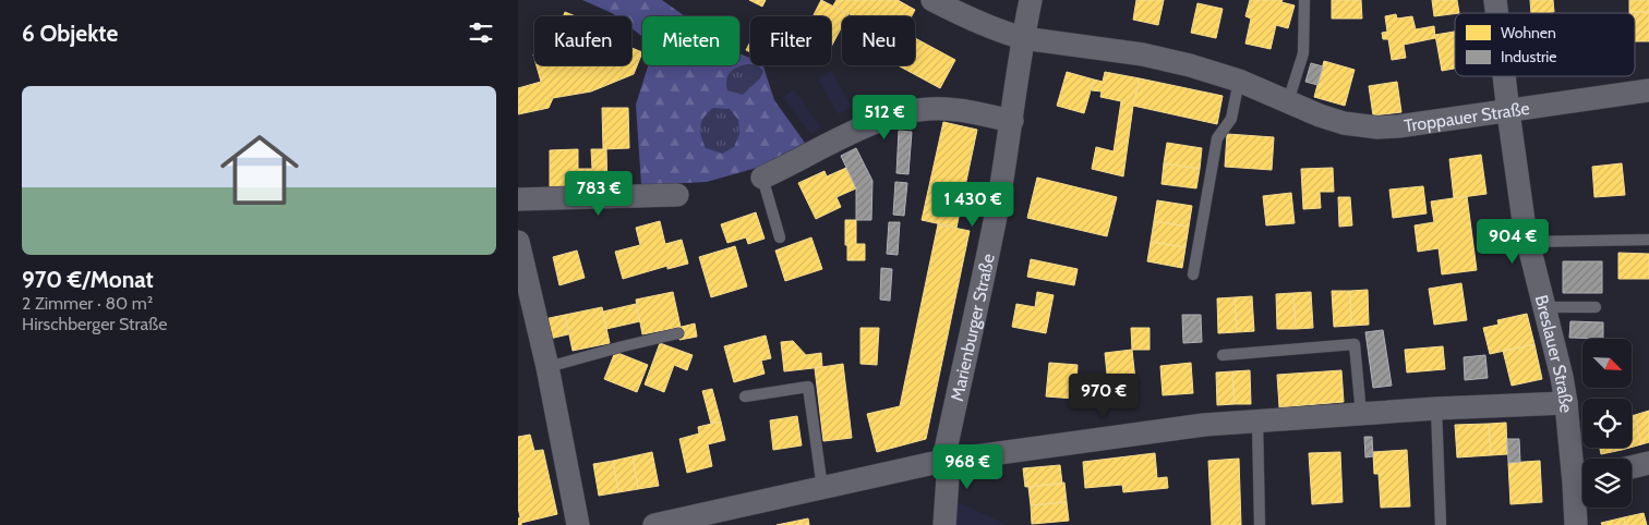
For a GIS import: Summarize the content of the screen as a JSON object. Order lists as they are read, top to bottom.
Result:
{
  "streets": {
    "street": ["Troppauer Straße", "Marienburger Straße", "Breslauer Straße"]
  },
  "crossings": [
    ["Troppauer Straße", "Marienburger Straße"],
    ["Troppauer Straße", "Breslauer Straße"]
  ],
  "legend": ["Wohnen", "Industrie"],
  "north": "bottom right",
  "page": {
    "heading": "6 Objekte",
    "chip": [
      "Kaufen",
      "Mieten",
      "Filter",
      "Neu"
    ],
    "list": [
      {
        "name": "970 €/Monat",
        "note": "2 Zimmer · 80 m² · Hirschberger Straße"
      }
    ],
    "price": [
      "512 €",
      "783 €",
      "1 430 €",
      "904 €",
      "970 €",
      "968 €"
    ]
  }
}
